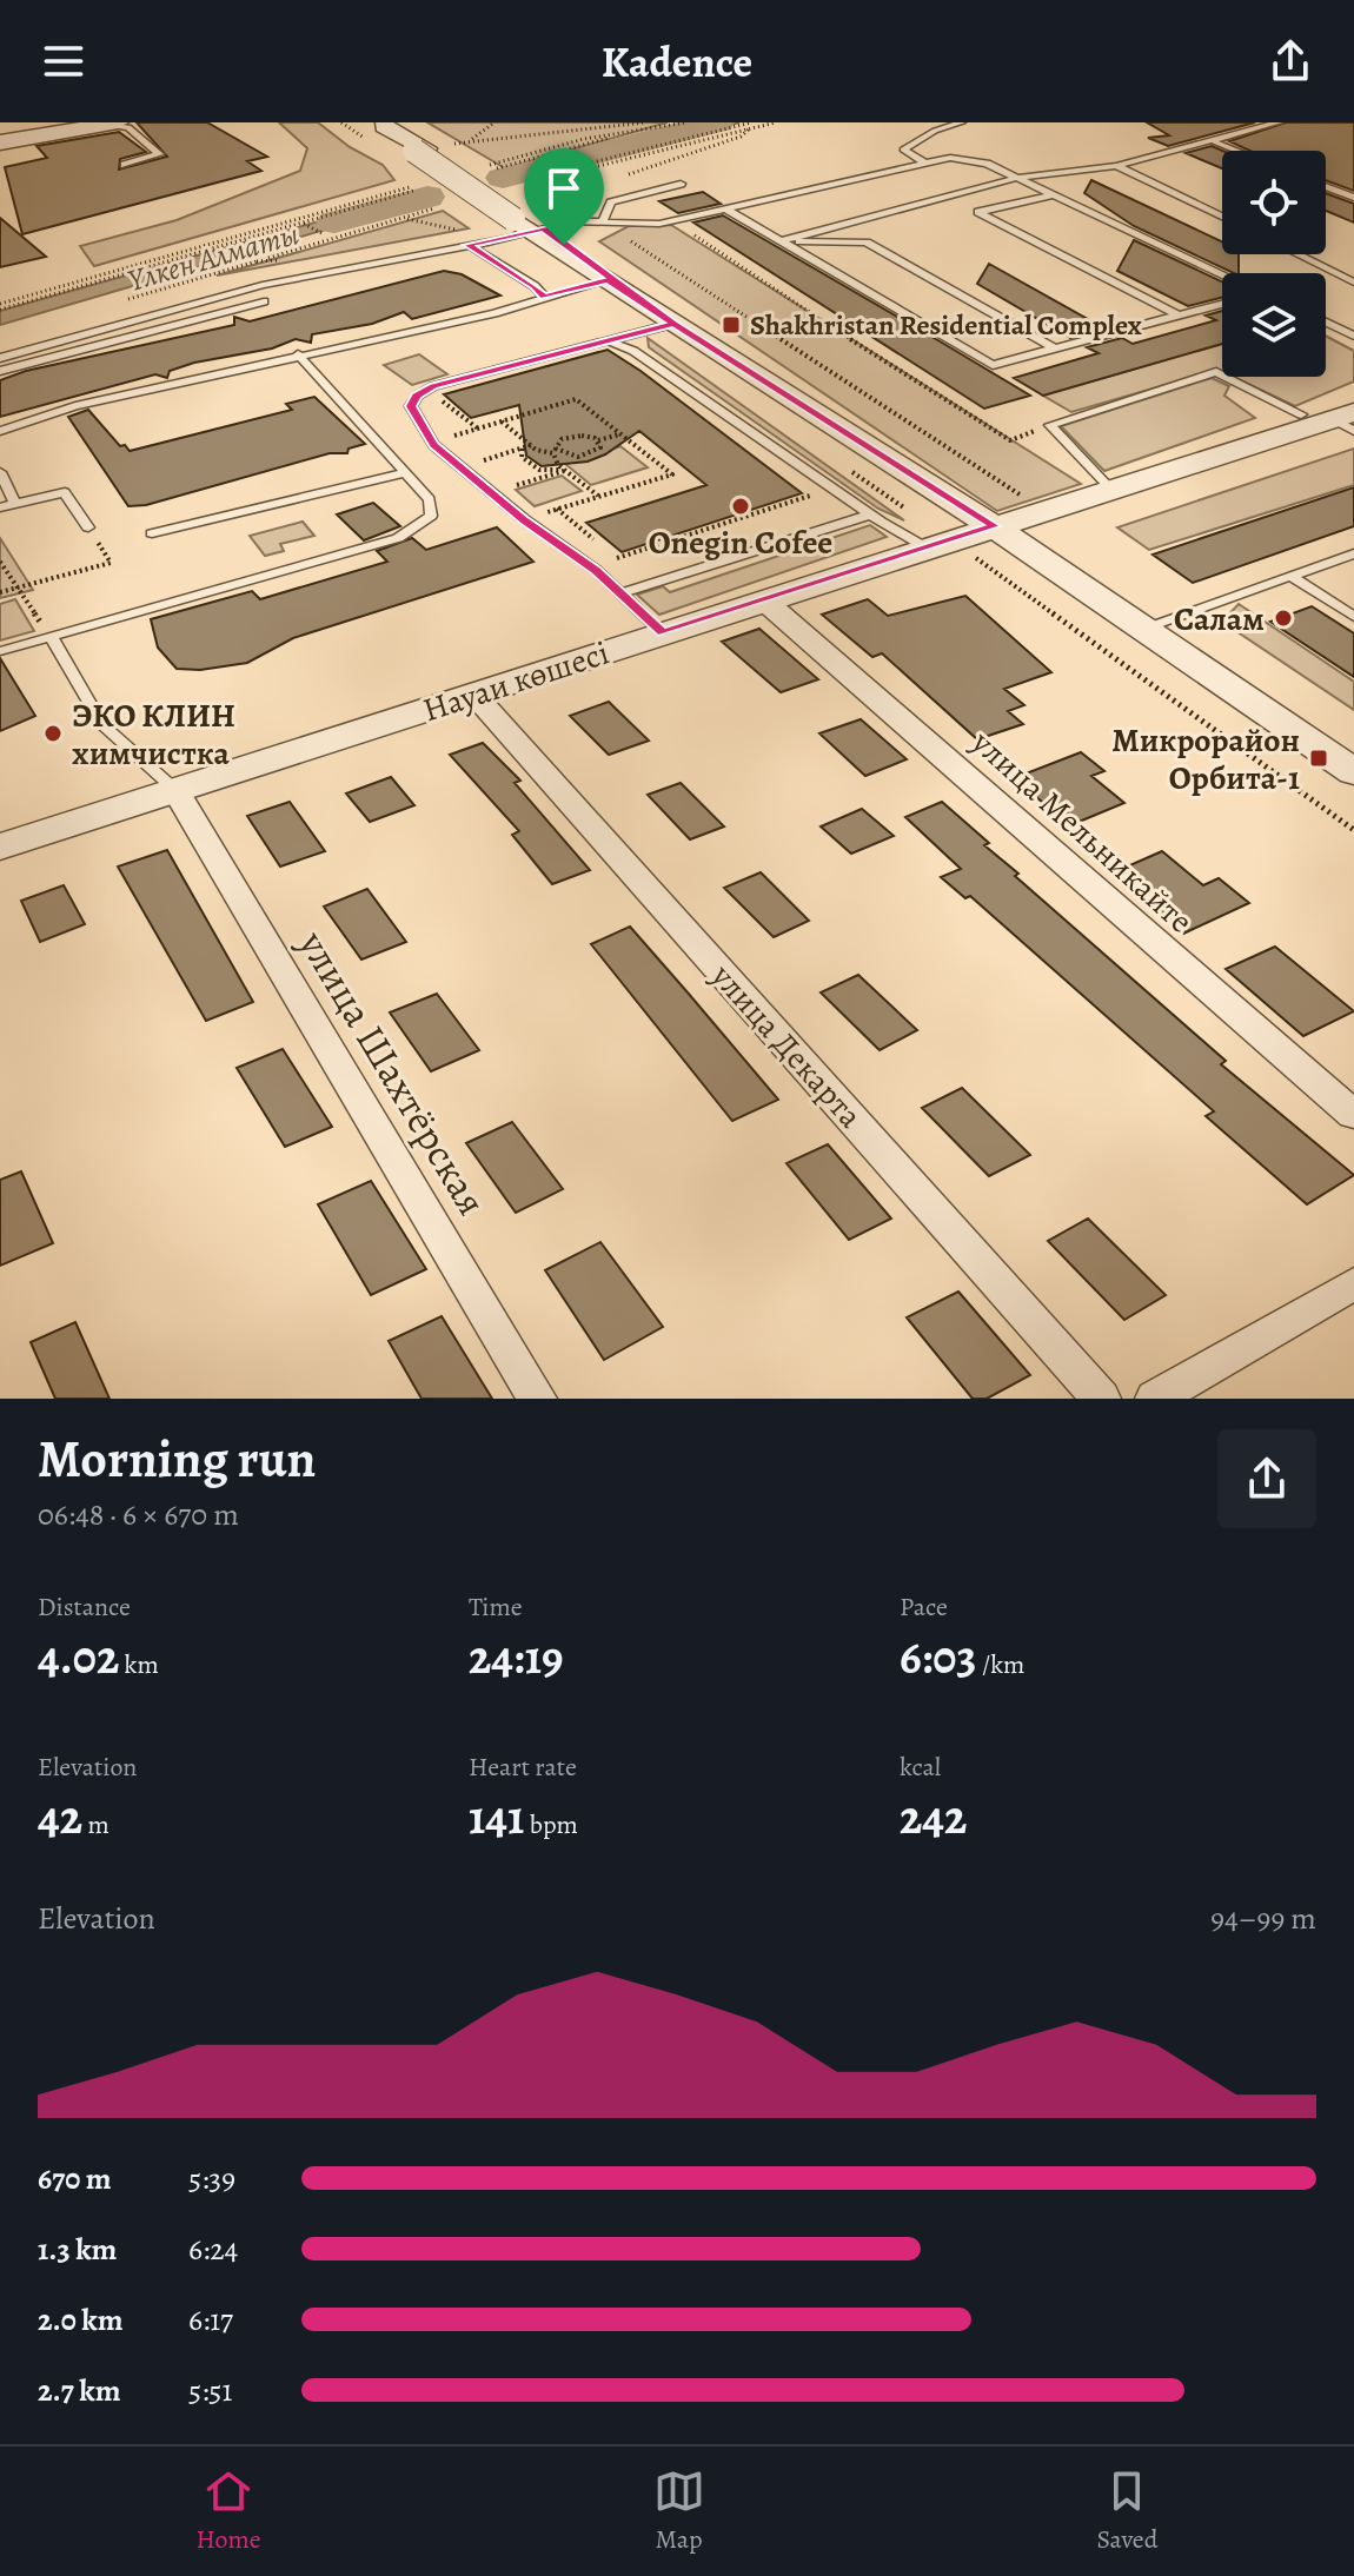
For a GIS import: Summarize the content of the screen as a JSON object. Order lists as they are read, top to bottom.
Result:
{
  "streets": {
    "street": [
      "Науаи көшесі",
      "улица Мельникайте",
      "улица Декарта",
      "улица Шахтёрская"
    ]
  },
  "crossings": [
    ["Науаи көшесі", "улица Мельникайте"],
    ["Науаи көшесі", "улица Декарта"],
    ["Науаи көшесі", "улица Шахтёрская"]
  ],
  "water": ["Үлкен Алматы"],
  "places": {
    "transit": ["Shakhristan Residential Complex", "Микрорайон Орбита-1"],
    "other": ["Onegin Cofee", "Салам", "ЭКО КЛИН химчистка"]
  },
  "page": {
    "header": "Kadence",
    "heading": ["Morning run", "06:48 · 6 × 670 m"],
    "stats": [
      ["Distance", "4.02 km"],
      ["Time", "24:19"],
      ["Pace", "6:03 /km"],
      ["Elevation", "42 m"],
      ["Heart rate", "141 bpm"],
      ["kcal", "242"]
    ],
    "chart": ["Elevation", "94–99 m"],
    "list": [
      {
        "name": "670 m",
        "note": "5:39"
      },
      {
        "name": "1.3 km",
        "note": "6:24"
      },
      {
        "name": "2.0 km",
        "note": "6:17"
      },
      {
        "name": "2.7 km",
        "note": "5:51"
      }
    ],
    "tabs": ["Home", "Map", "Saved"]
  }
}
